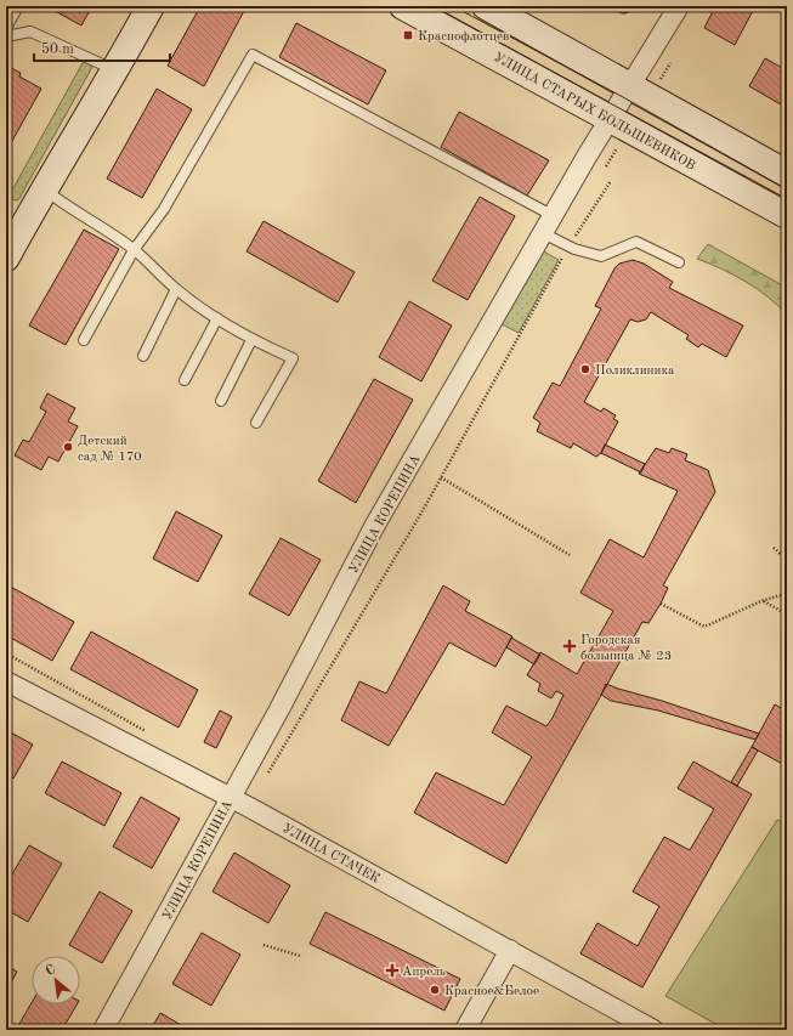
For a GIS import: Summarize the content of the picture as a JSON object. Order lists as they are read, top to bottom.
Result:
{
  "streets": {
    "main road": ["УЛИЦА СТАРЫХ БОЛЬШЕВИКОВ"],
    "street": ["УЛИЦА КОРЕПИНА", "УЛИЦА СТАЧЕК"]
  },
  "crossings": [
    ["УЛИЦА СТАРЫХ БОЛЬШЕВИКОВ", "УЛИЦА КОРЕПИНА"],
    ["УЛИЦА КОРЕПИНА", "УЛИЦА СТАЧЕК"]
  ],
  "places": {
    "transit": ["Краснофлотцев"],
    "other": ["Поликлиника", "Детский сад № 170", "Красное&Белое"],
    "health": ["Городская больница № 23", "Апрель"]
  },
  "scale_bar": "50 m",
  "north": "top left"
}
